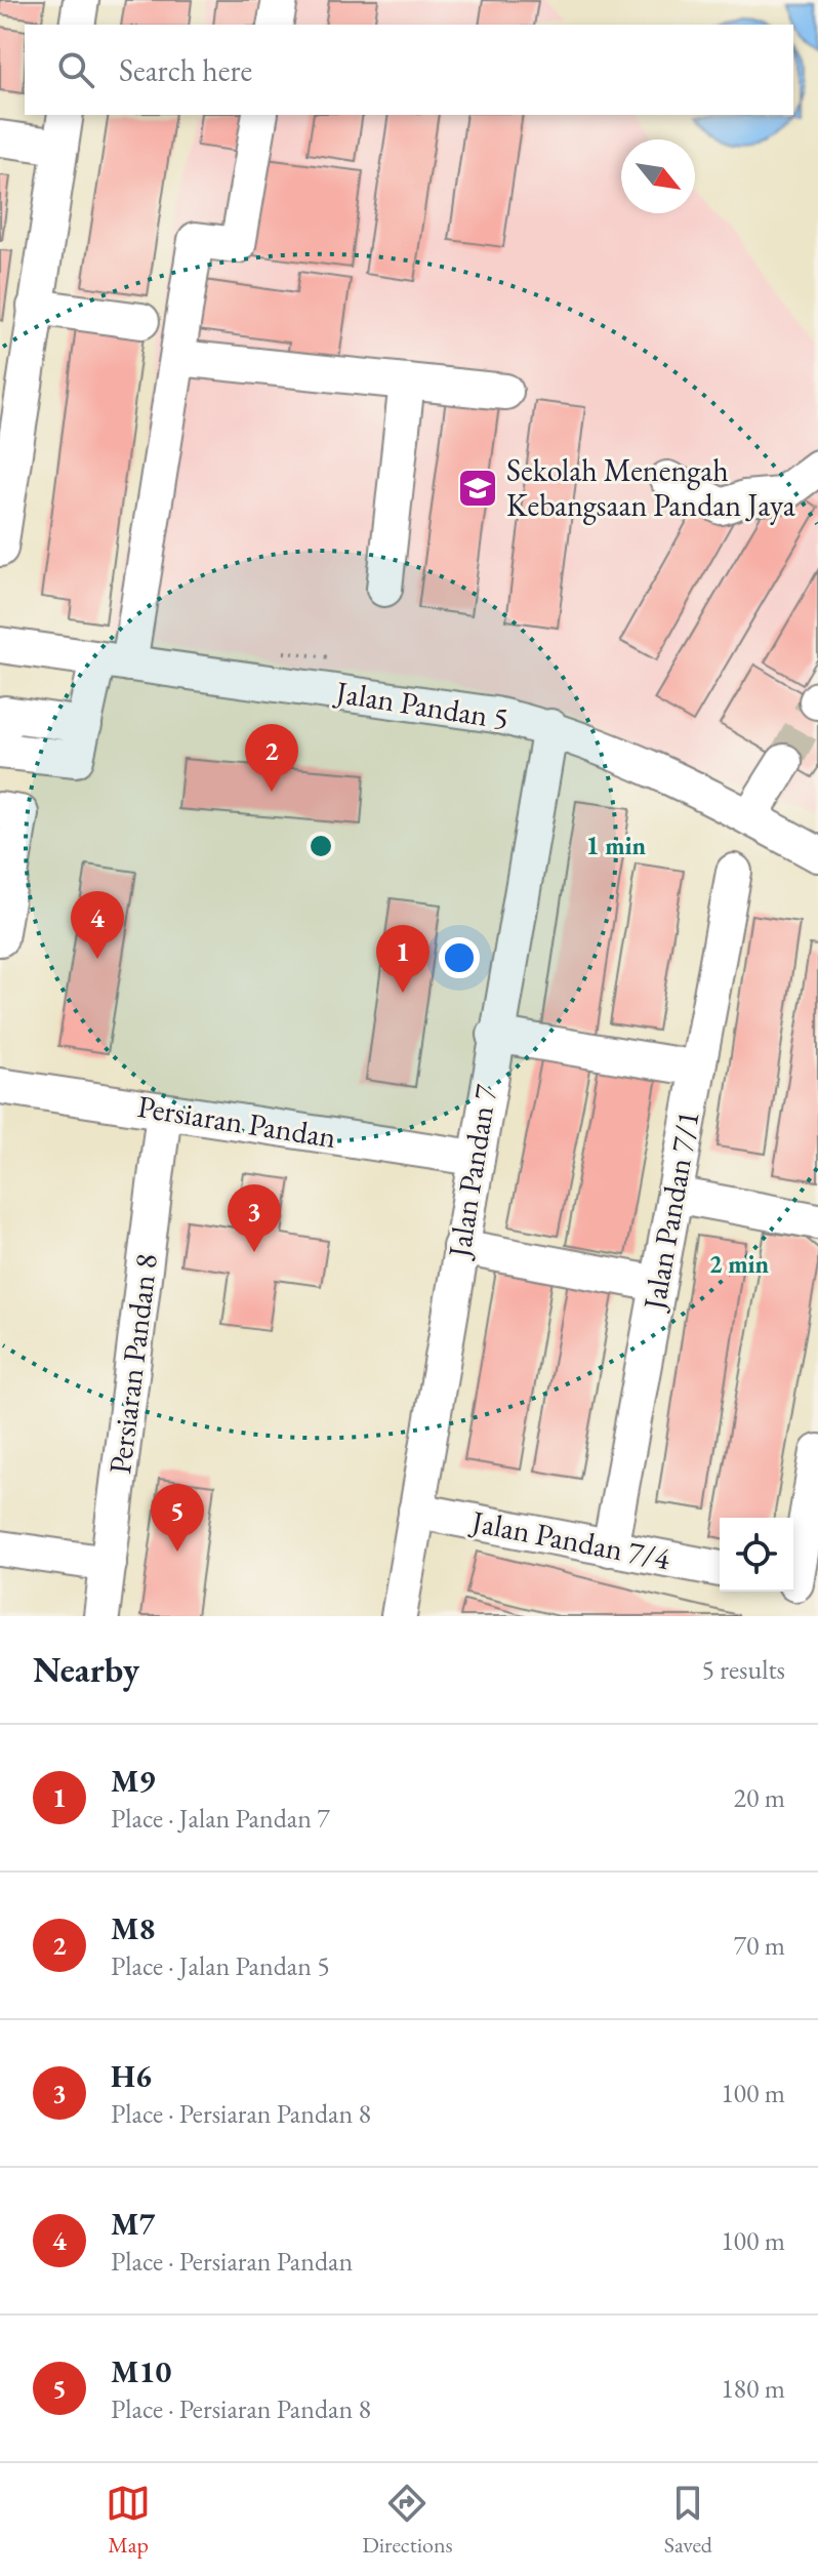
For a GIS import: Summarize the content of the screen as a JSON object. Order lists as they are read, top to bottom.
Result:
{
  "streets": {
    "street": [
      "Jalan Pandan 5",
      "Persiaran Pandan",
      "Jalan Pandan 7",
      "Jalan Pandan 7/1",
      "Persiaran Pandan 8",
      "Jalan Pandan 7/4"
    ]
  },
  "crossings": [
    ["Jalan Pandan 5", "Jalan Pandan 7"],
    ["Persiaran Pandan", "Jalan Pandan 7"],
    ["Persiaran Pandan", "Persiaran Pandan 8"],
    ["Jalan Pandan 7", "Jalan Pandan 7/4"],
    ["Jalan Pandan 7/1", "Jalan Pandan 7/4"]
  ],
  "places": {
    "school or university": ["Sekolah Menengah Kebangsaan Pandan Jaya"]
  },
  "north": "bottom right",
  "page": {
    "search": "Search here",
    "pins": [
      "2",
      "4",
      "1",
      "3",
      "5"
    ],
    "heading": ["Nearby", "5 results"],
    "list": [
      {
        "mark": "1",
        "name": "M9",
        "note": "Place · Jalan Pandan 7",
        "value": "20 m"
      },
      {
        "mark": "2",
        "name": "M8",
        "note": "Place · Jalan Pandan 5",
        "value": "70 m"
      },
      {
        "mark": "3",
        "name": "H6",
        "note": "Place · Persiaran Pandan 8",
        "value": "100 m"
      },
      {
        "mark": "4",
        "name": "M7",
        "note": "Place · Persiaran Pandan",
        "value": "100 m"
      },
      {
        "mark": "5",
        "name": "M10",
        "note": "Place · Persiaran Pandan 8",
        "value": "180 m"
      }
    ],
    "nav": ["Map", "Directions", "Saved"]
  },
  "rings": ["1 min", "2 min"]
}
